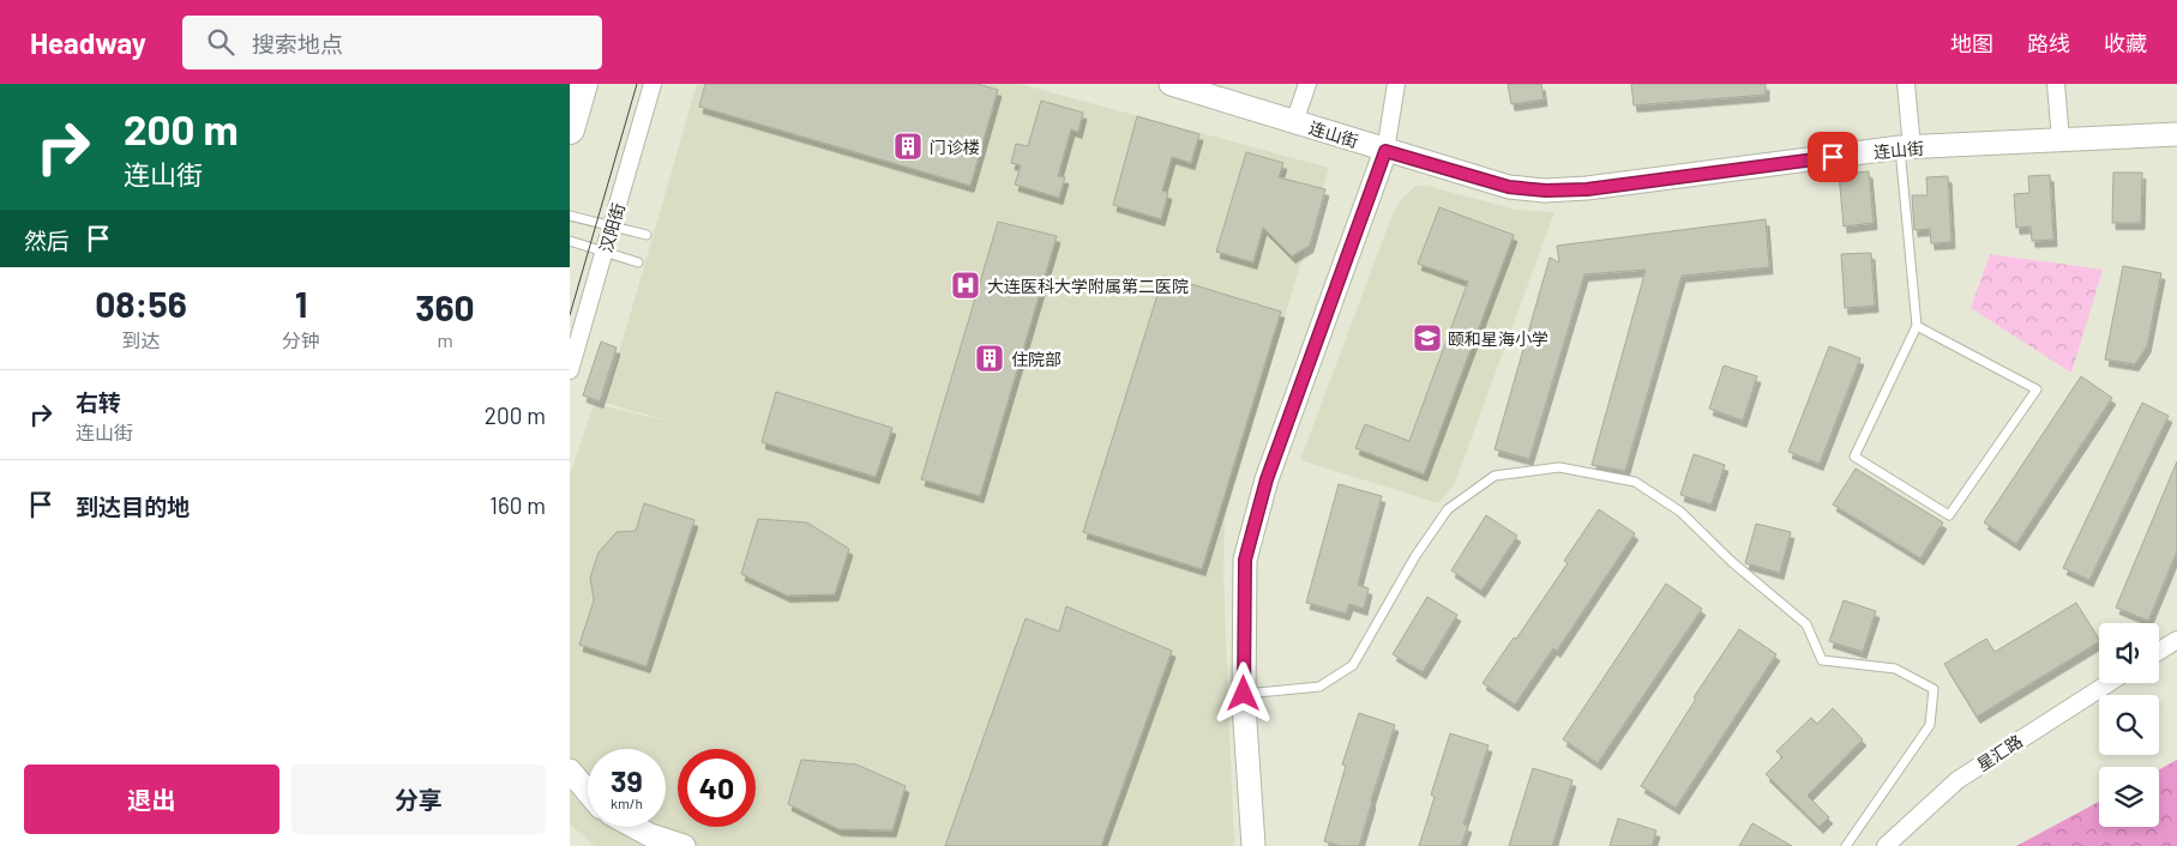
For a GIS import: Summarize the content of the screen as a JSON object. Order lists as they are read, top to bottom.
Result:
{
  "streets": {
    "street": ["连山街", "汉阳街", "星汇路"]
  },
  "places": {
    "building": ["门诊楼", "住院部"],
    "hospital": ["大连医科大学附属第二医院"],
    "school or university": ["颐和星海小学"]
  },
  "page": {
    "header": "Headway",
    "search": "搜索地点",
    "nav": ["地图", "路线", "收藏"],
    "turn": ["200 m", "连山街"],
    "then": "然后",
    "eta": [
      "08:56",
      "到达",
      "1",
      "分钟",
      "360",
      "m"
    ],
    "list": [
      {
        "name": "右转",
        "note": "连山街",
        "value": "200 m"
      },
      {
        "name": "到达目的地",
        "value": "160 m"
      }
    ],
    "speed": "39 km/h",
    "limit": "40",
    "buttons": ["退出", "分享"]
  }
}
